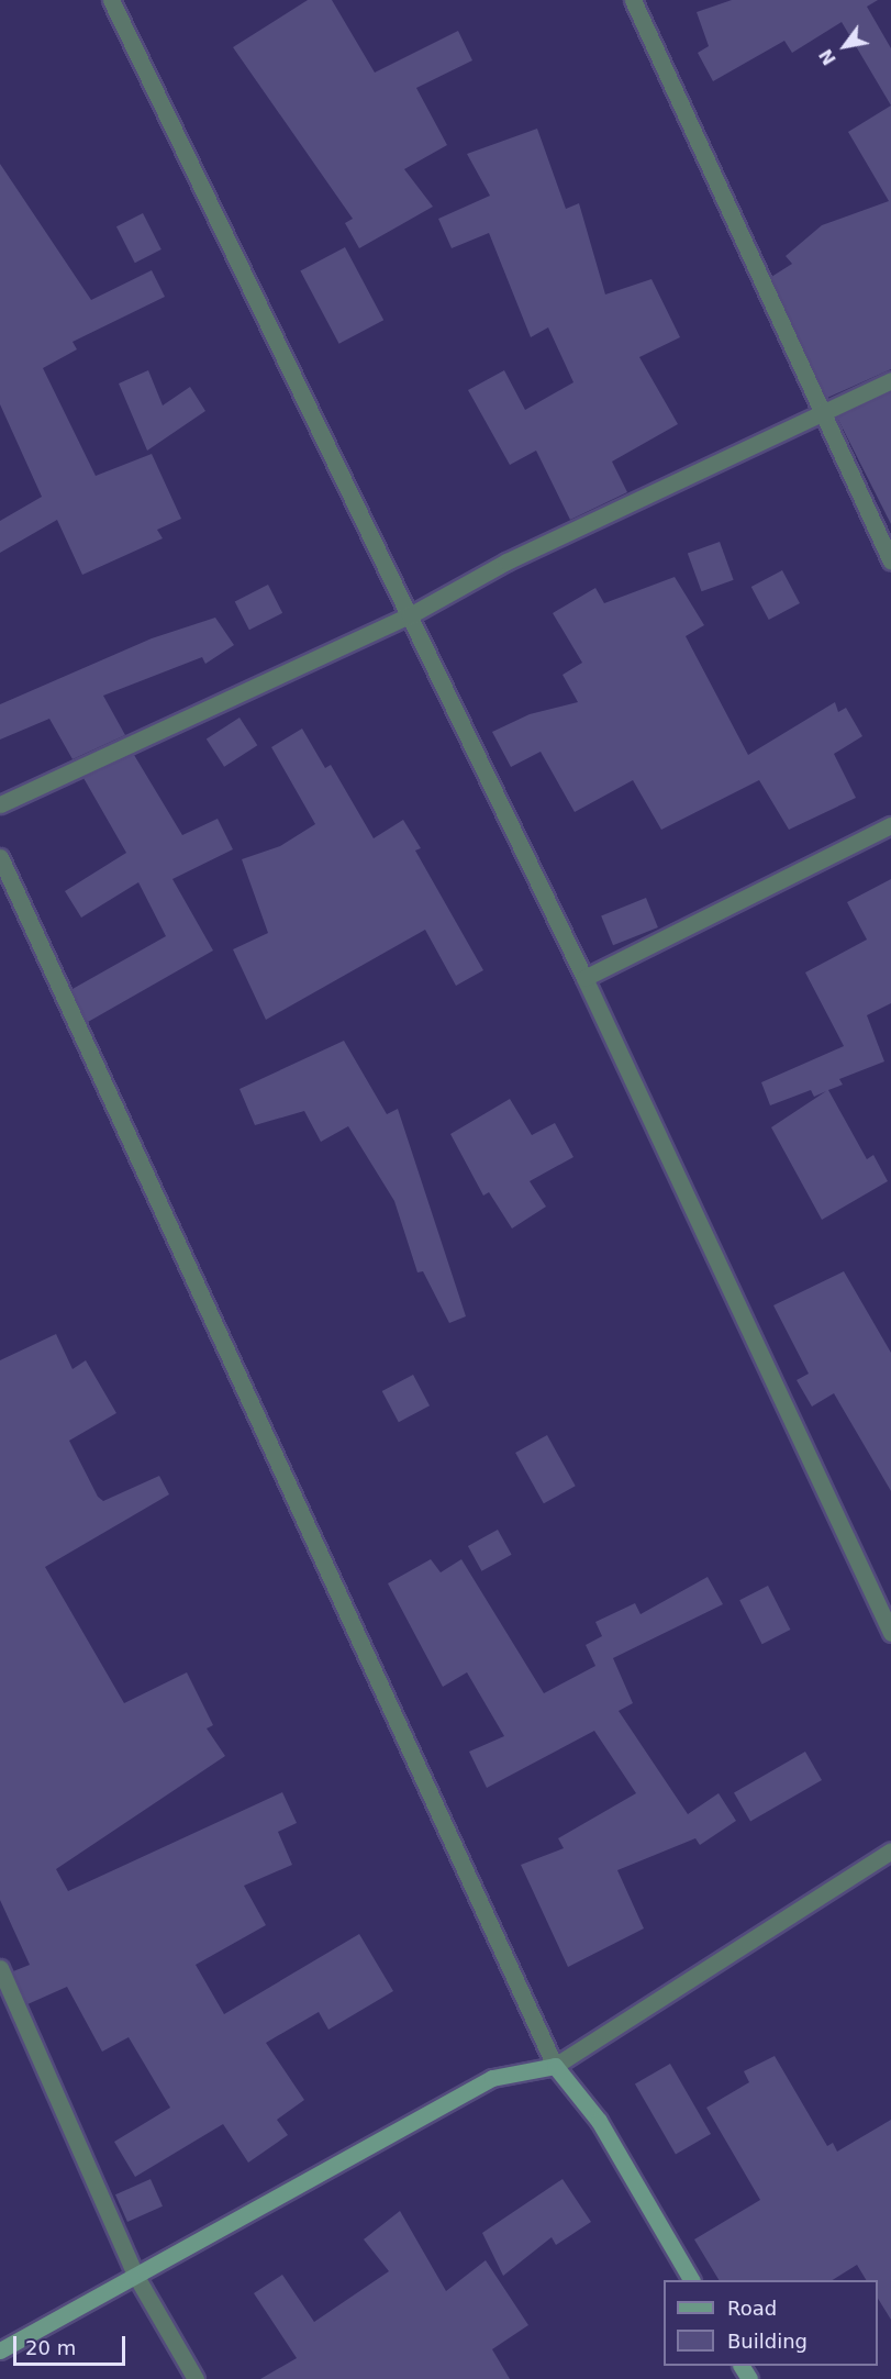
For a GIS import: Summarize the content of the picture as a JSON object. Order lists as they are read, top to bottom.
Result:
{
  "legend": ["Road", "Building"],
  "scale_bar": "20 m",
  "north": "bottom left"
}
